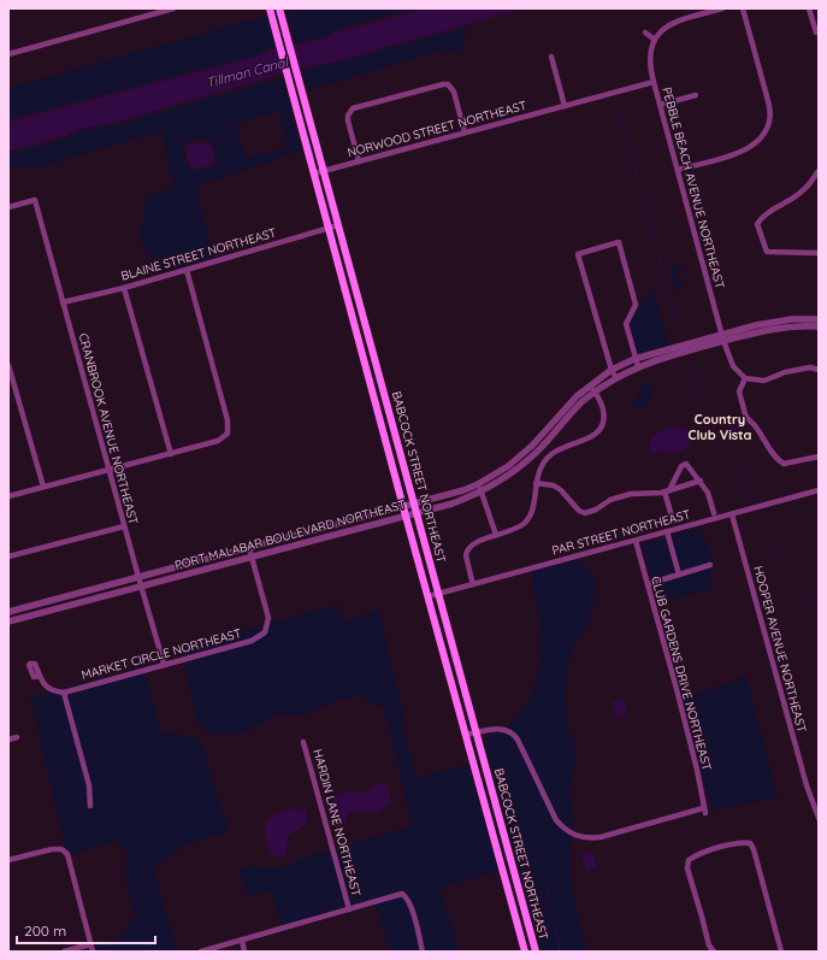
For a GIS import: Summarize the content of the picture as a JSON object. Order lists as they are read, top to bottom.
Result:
{
  "streets": {
    "main road": ["BABCOCK STREET NORTHEAST"],
    "street": [
      "NORWOOD STREET NORTHEAST",
      "PEBBLE BEACH AVENUE NORTHEAST",
      "BLAINE STREET NORTHEAST",
      "CRANBROOK AVENUE NORTHEAST",
      "PAR STREET NORTHEAST",
      "PORT MALABAR BOULEVARD NORTHEAST",
      "HOOPER AVENUE NORTHEAST",
      "MARKET CIRCLE NORTHEAST",
      "CLUB GARDENS DRIVE NORTHEAST",
      "HARDIN LANE NORTHEAST"
    ]
  },
  "crossings": [
    ["NORWOOD STREET NORTHEAST", "PEBBLE BEACH AVENUE NORTHEAST"],
    ["NORWOOD STREET NORTHEAST", "BABCOCK STREET NORTHEAST"],
    ["PEBBLE BEACH AVENUE NORTHEAST", "PORT MALABAR BOULEVARD NORTHEAST"],
    ["BLAINE STREET NORTHEAST", "CRANBROOK AVENUE NORTHEAST"],
    ["BLAINE STREET NORTHEAST", "BABCOCK STREET NORTHEAST"],
    ["CRANBROOK AVENUE NORTHEAST", "PORT MALABAR BOULEVARD NORTHEAST"],
    ["CRANBROOK AVENUE NORTHEAST", "MARKET CIRCLE NORTHEAST"],
    ["BABCOCK STREET NORTHEAST", "PAR STREET NORTHEAST"],
    ["BABCOCK STREET NORTHEAST", "PORT MALABAR BOULEVARD NORTHEAST"],
    ["BABCOCK STREET NORTHEAST", "CLUB GARDENS DRIVE NORTHEAST"],
    ["PAR STREET NORTHEAST", "HOOPER AVENUE NORTHEAST"],
    ["PAR STREET NORTHEAST", "CLUB GARDENS DRIVE NORTHEAST"],
    ["PORT MALABAR BOULEVARD NORTHEAST", "MARKET CIRCLE NORTHEAST"]
  ],
  "districts": ["Country Club Vista"],
  "water": ["Tillman Canal"],
  "scale_bar": "200 m"
}
